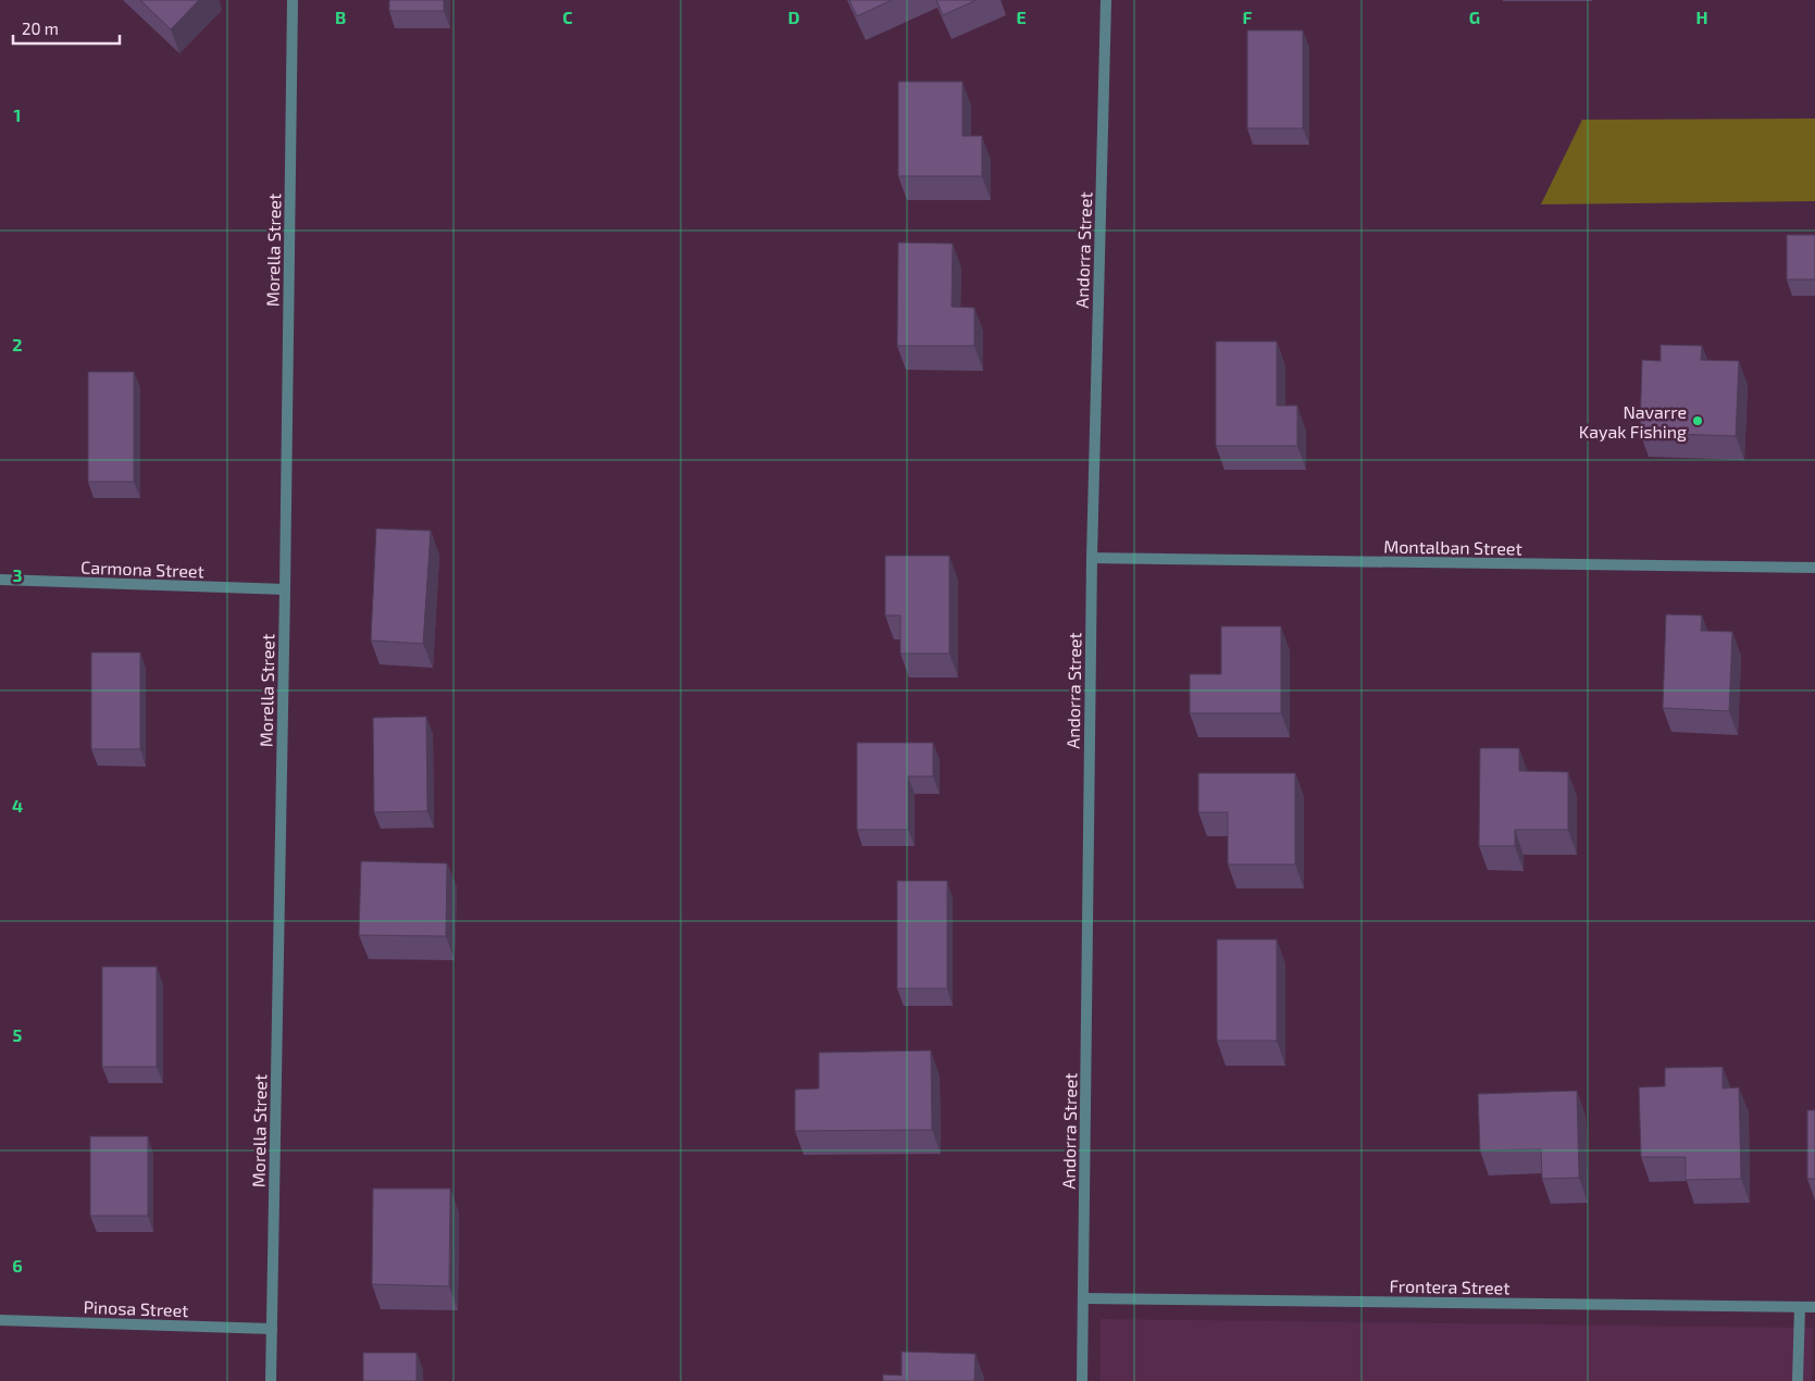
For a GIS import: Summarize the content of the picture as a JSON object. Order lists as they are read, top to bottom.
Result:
{
  "streets": {
    "street": [
      "Morella Street",
      "Andorra Street",
      "Montalban Street",
      "Carmona Street",
      "Frontera Street",
      "Pinosa Street"
    ]
  },
  "crossings": [
    ["Morella Street", "Carmona Street"],
    ["Morella Street", "Pinosa Street"],
    ["Andorra Street", "Montalban Street"],
    ["Andorra Street", "Frontera Street"]
  ],
  "places": ["Navarre Kayak Fishing"],
  "scale_bar": "20 m",
  "grid": {
    "columns": [
      "B",
      "C",
      "D",
      "E",
      "F",
      "G",
      "H"
    ],
    "rows": [
      "1",
      "2",
      "3",
      "4",
      "5",
      "6"
    ]
  }
}
